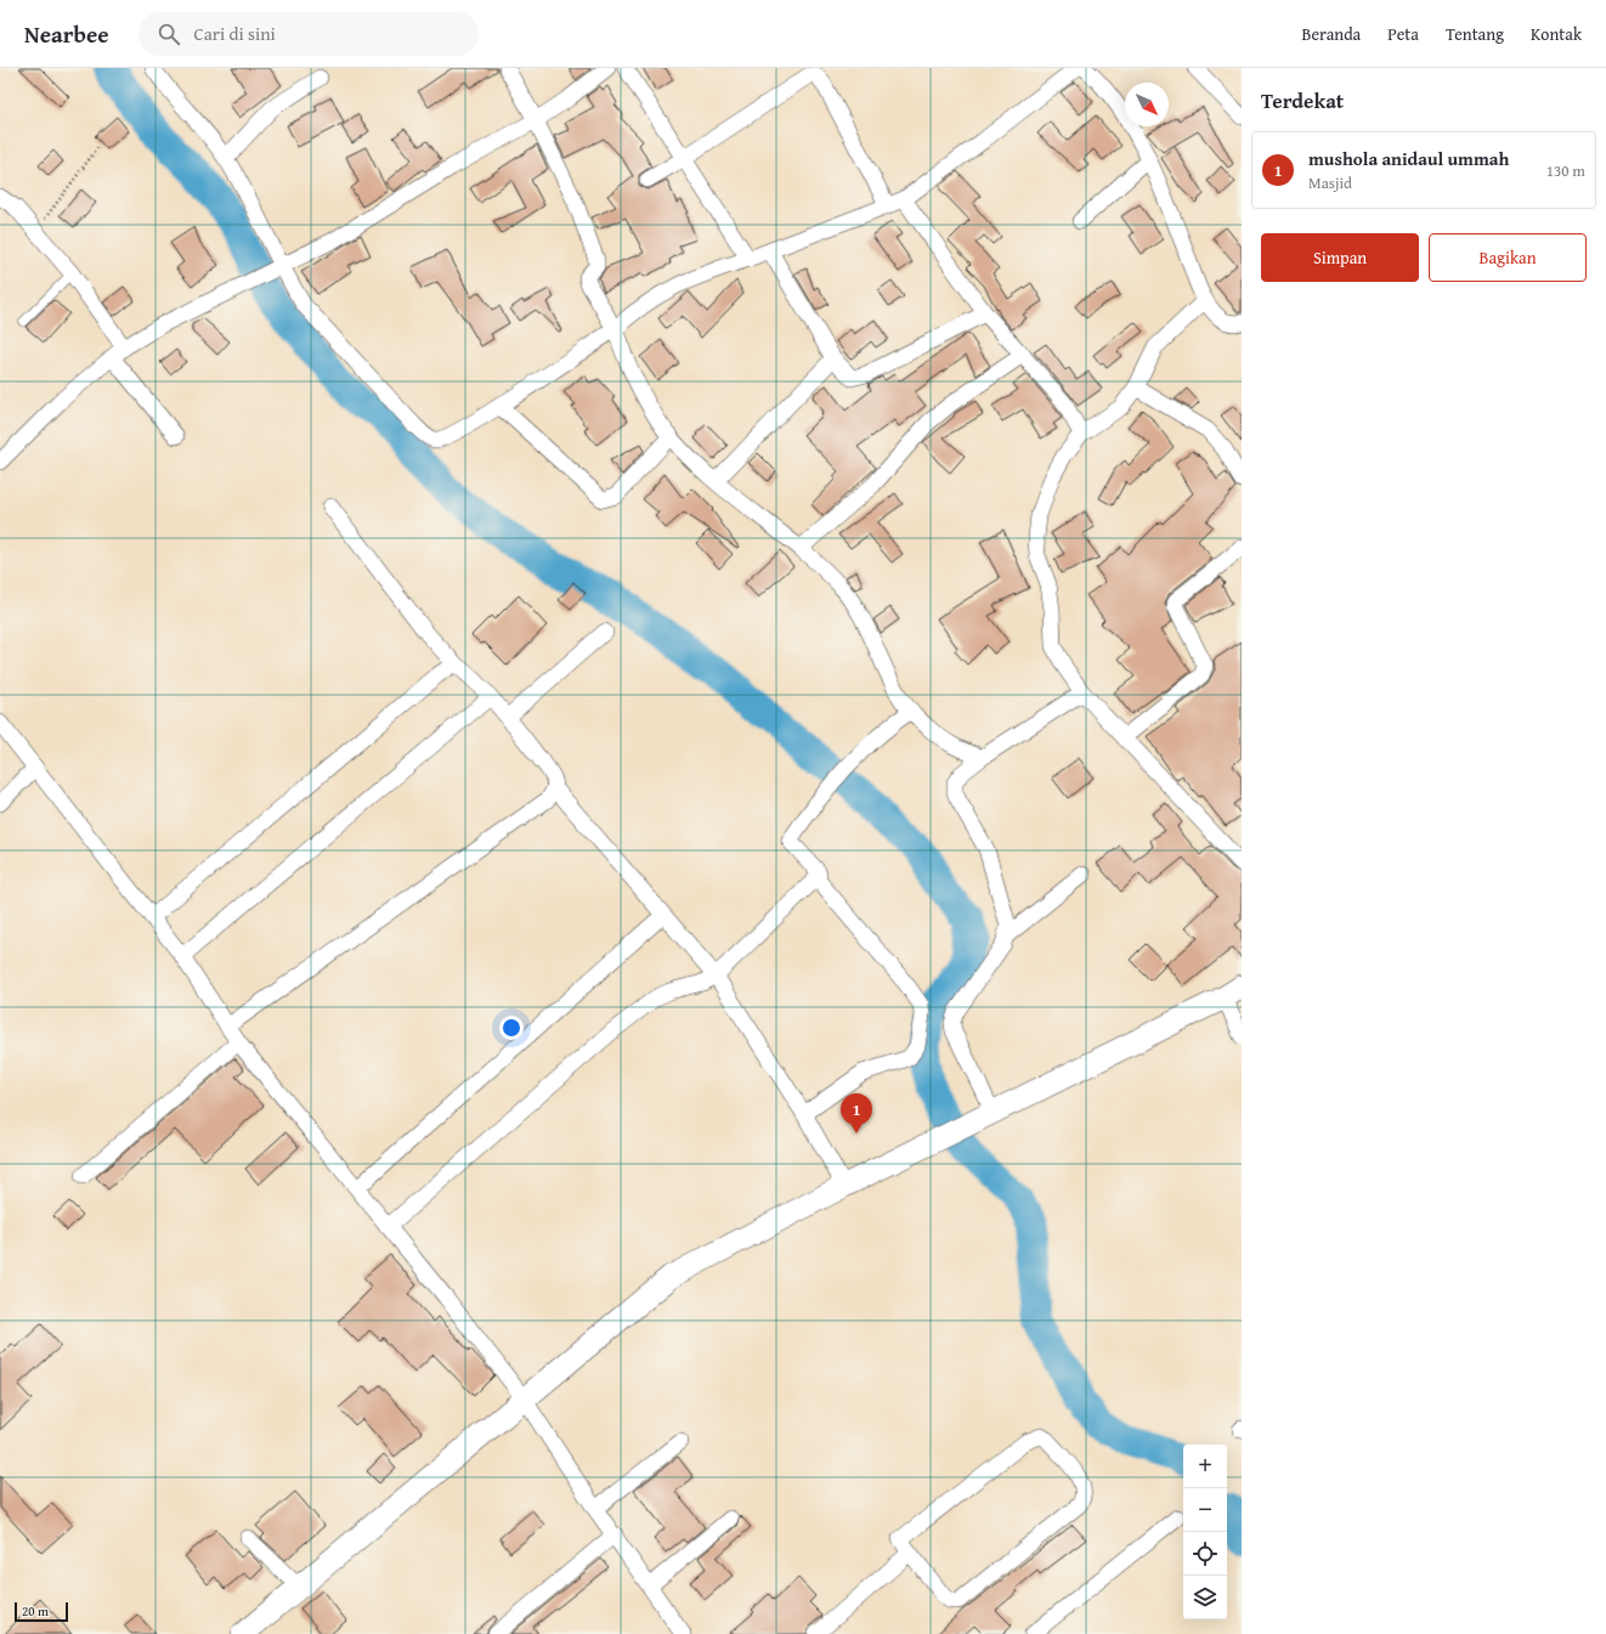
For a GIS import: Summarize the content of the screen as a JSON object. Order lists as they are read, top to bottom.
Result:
{
  "scale_bar": "20 m",
  "north": "bottom right",
  "page": {
    "header": "Nearbee",
    "search": "Cari di sini",
    "nav": [
      "Beranda",
      "Peta",
      "Tentang",
      "Kontak"
    ],
    "heading": "Terdekat",
    "list": [
      {
        "mark": "1",
        "name": "mushola anidaul ummah",
        "note": "Masjid",
        "value": "130 m"
      }
    ],
    "buttons": ["Simpan", "Bagikan"],
    "pins": "1",
    "map_buttons": ["+", "−"],
    "scale": "20 m"
  }
}
